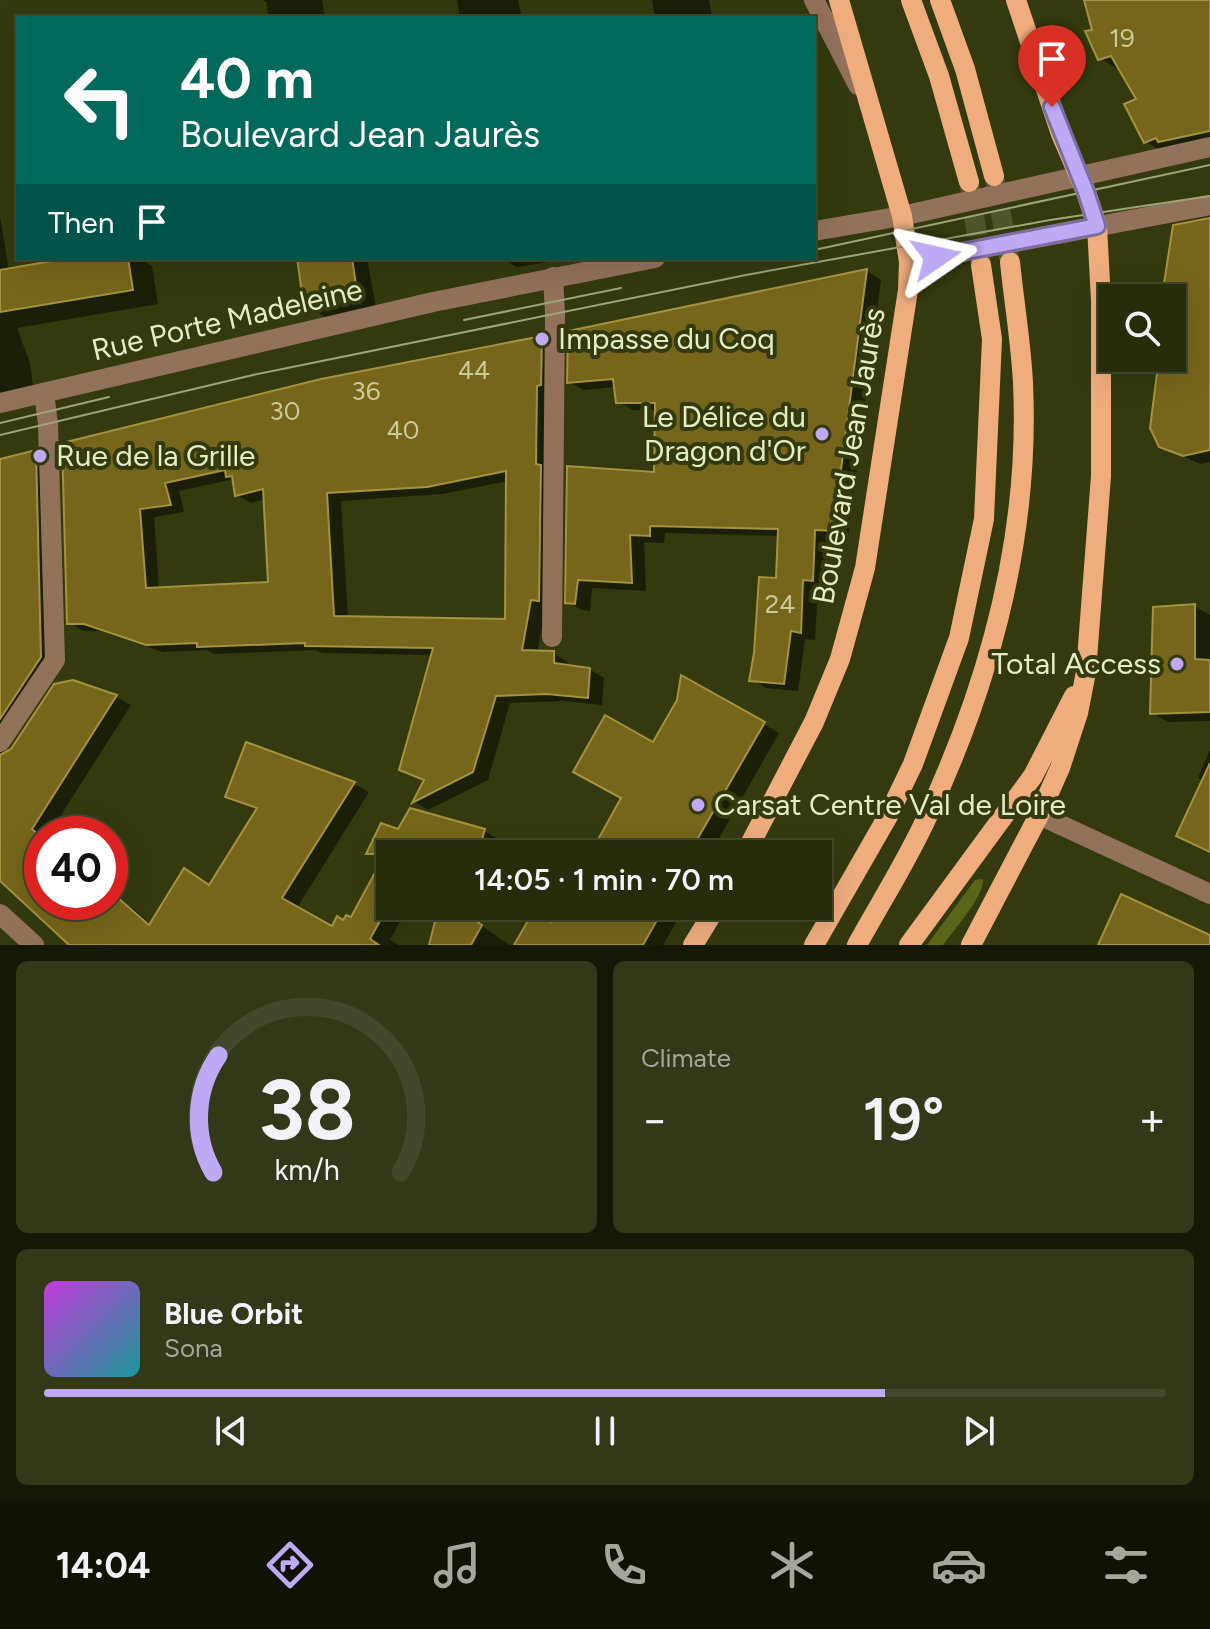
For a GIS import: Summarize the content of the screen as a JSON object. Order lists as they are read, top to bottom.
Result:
{
  "streets": {
    "main road": ["Boulevard Jean Jaurès"],
    "street": ["Rue Porte Madeleine"]
  },
  "places": [
    "Impasse du Coq",
    "Le Délice du Dragon d'Or",
    "Rue de la Grille",
    "Total Access",
    "Carsat Centre Val de Loire"
  ],
  "house_numbers": [
    "19",
    "44",
    "36",
    "30",
    "40",
    "24"
  ],
  "page": {
    "turn": ["40 m", "Boulevard Jean Jaurès"],
    "then": "Then",
    "limit": "40",
    "trip": "14:05 · 1 min · 70 m",
    "tile": "Climate",
    "heat": ["−", "19°", "+"],
    "song": ["Blue Orbit", "Sona"],
    "tabs": "14:04",
    "gauge": ["38", "km/h"]
  }
}
